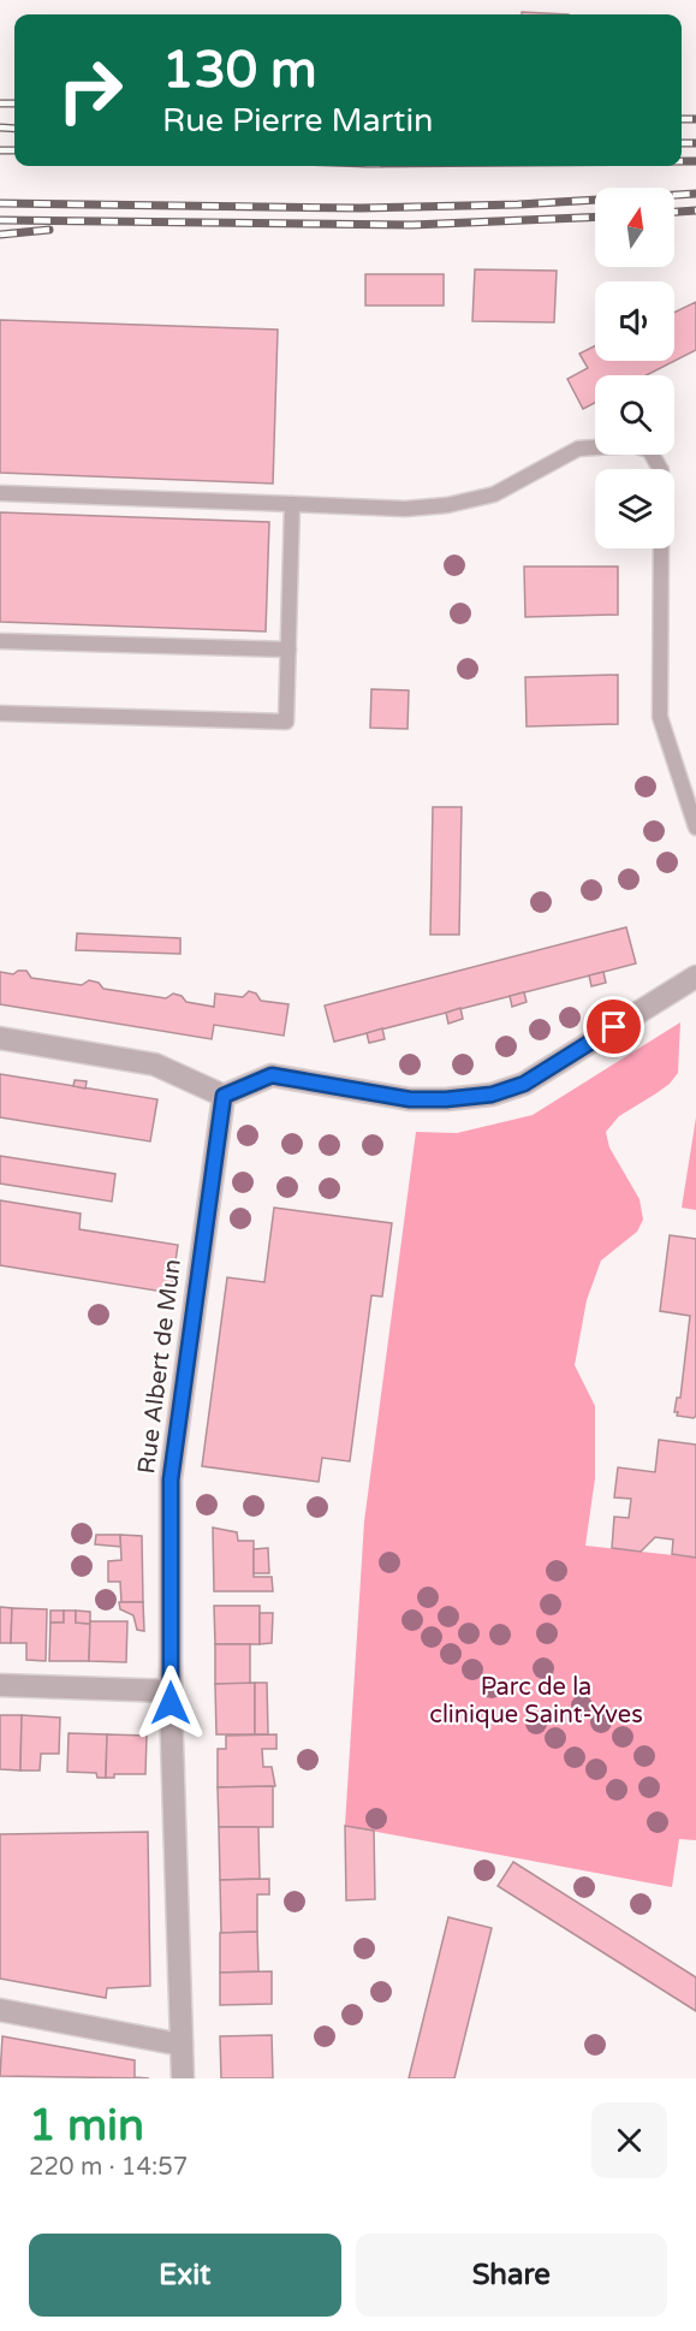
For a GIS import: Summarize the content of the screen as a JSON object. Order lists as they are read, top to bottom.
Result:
{
  "streets": {
    "street": ["Rue Albert de Mun"]
  },
  "parks": ["Parc de la clinique Saint-Yves"],
  "north": "top",
  "page": {
    "turn": ["130 m", "Rue Pierre Martin"],
    "heading": ["1 min", "220 m · 14:57"],
    "buttons": ["Exit", "Share"]
  }
}
